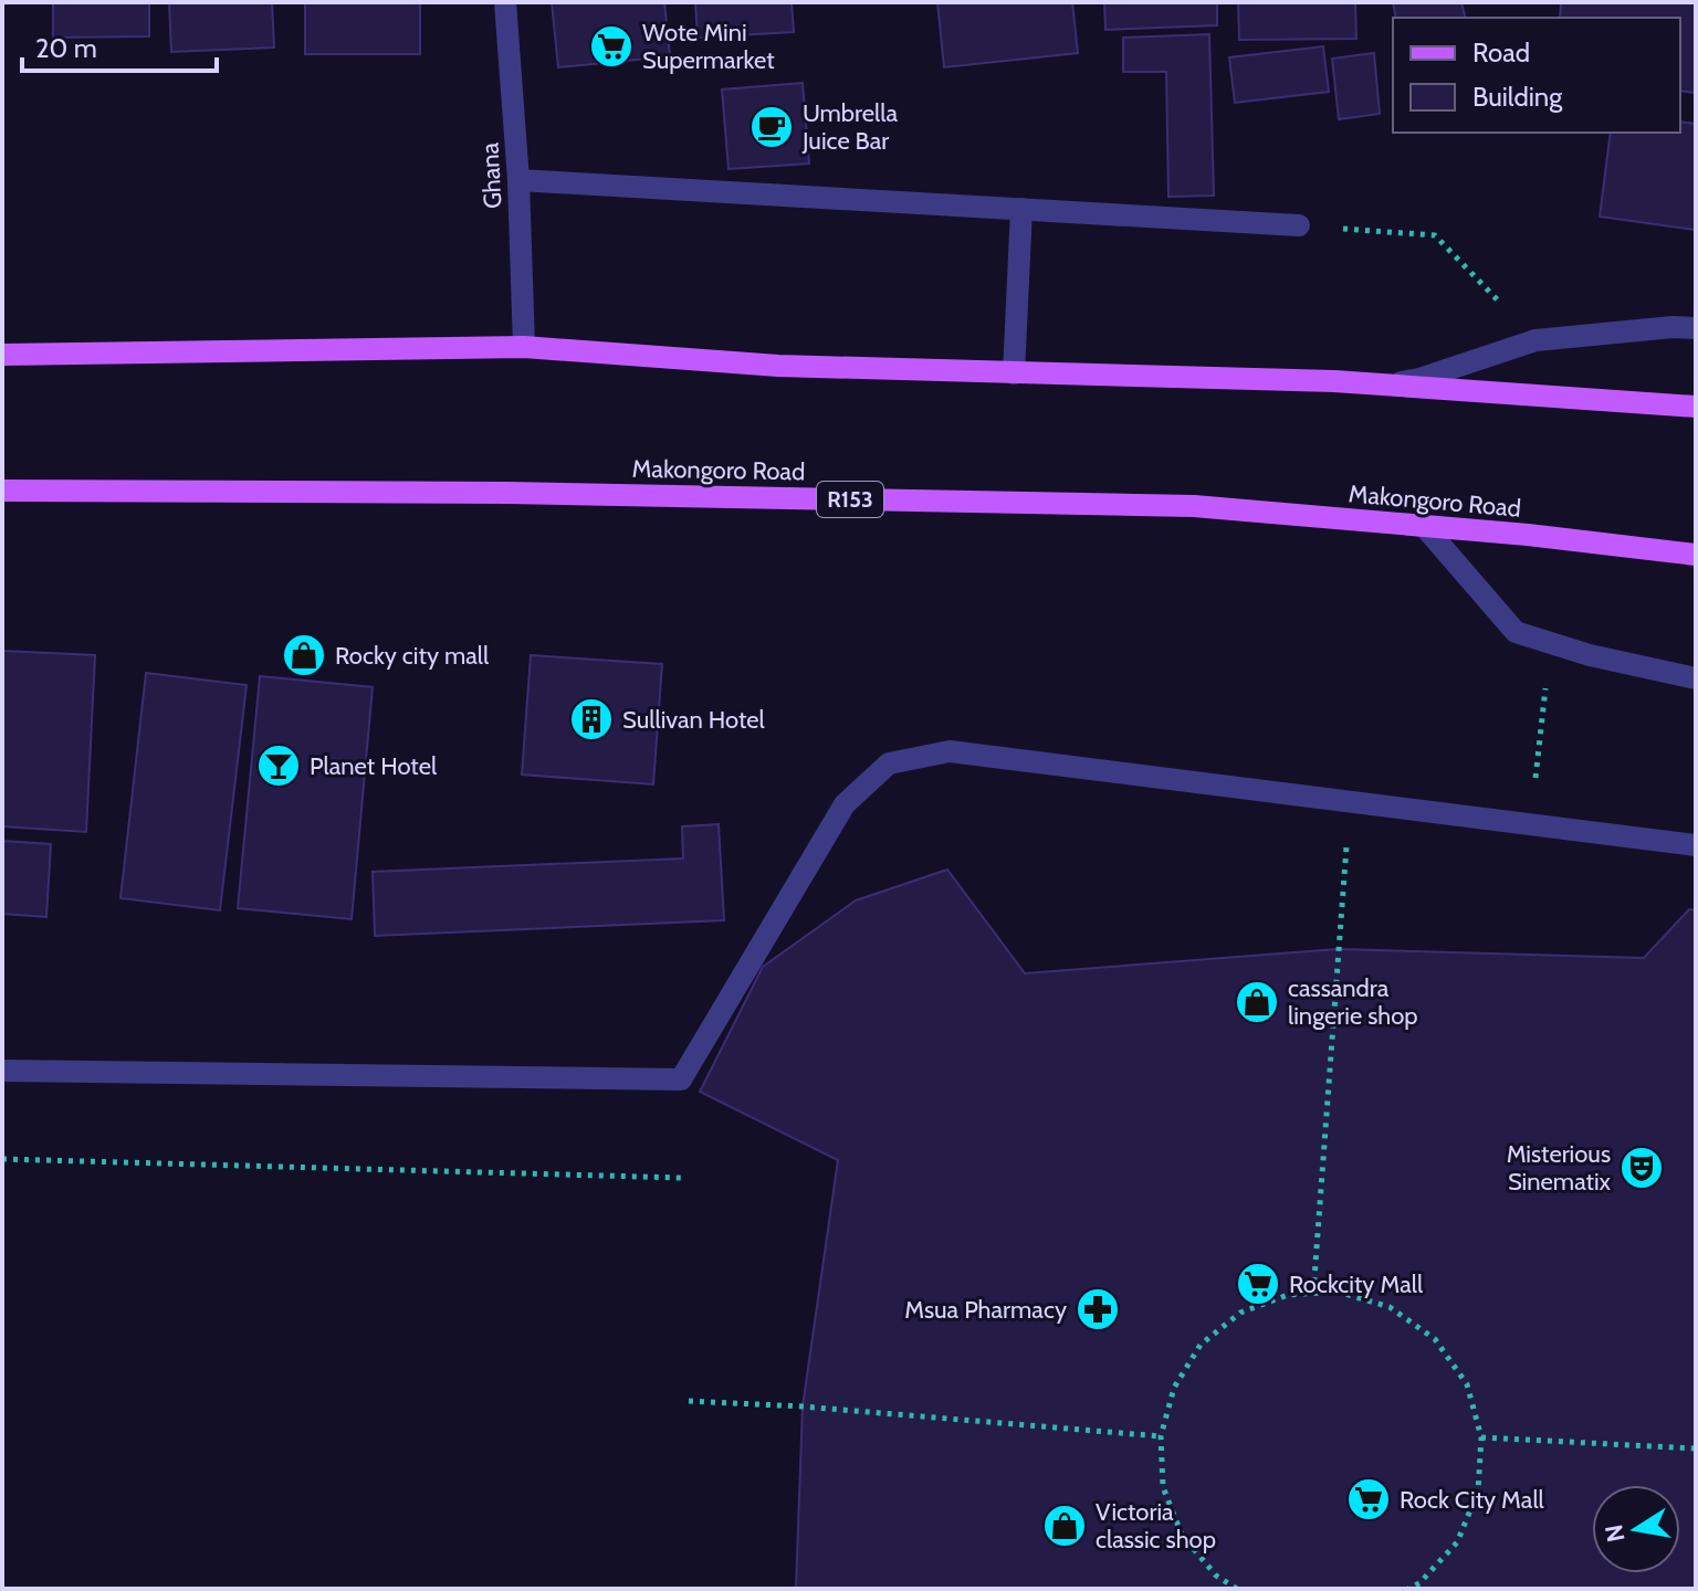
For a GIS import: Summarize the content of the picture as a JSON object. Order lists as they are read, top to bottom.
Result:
{
  "streets": {
    "main road": ["Makongoro Road", "R153"],
    "street": ["Ghana"]
  },
  "places": {
    "supermarket": ["Wote Mini Supermarket", "Rockcity Mall", "Rock City Mall"],
    "cafe": ["Umbrella Juice Bar"],
    "shop": ["Rocky city mall", "cassandra lingerie shop", "Victoria classic shop"],
    "building": ["Sullivan Hotel"],
    "bar": ["Planet Hotel"],
    "theatre": ["Misterious Sinematix"],
    "pharmacy": ["Msua Pharmacy"]
  },
  "legend": ["Road", "Building"],
  "scale_bar": "20 m",
  "north": "left"
}
